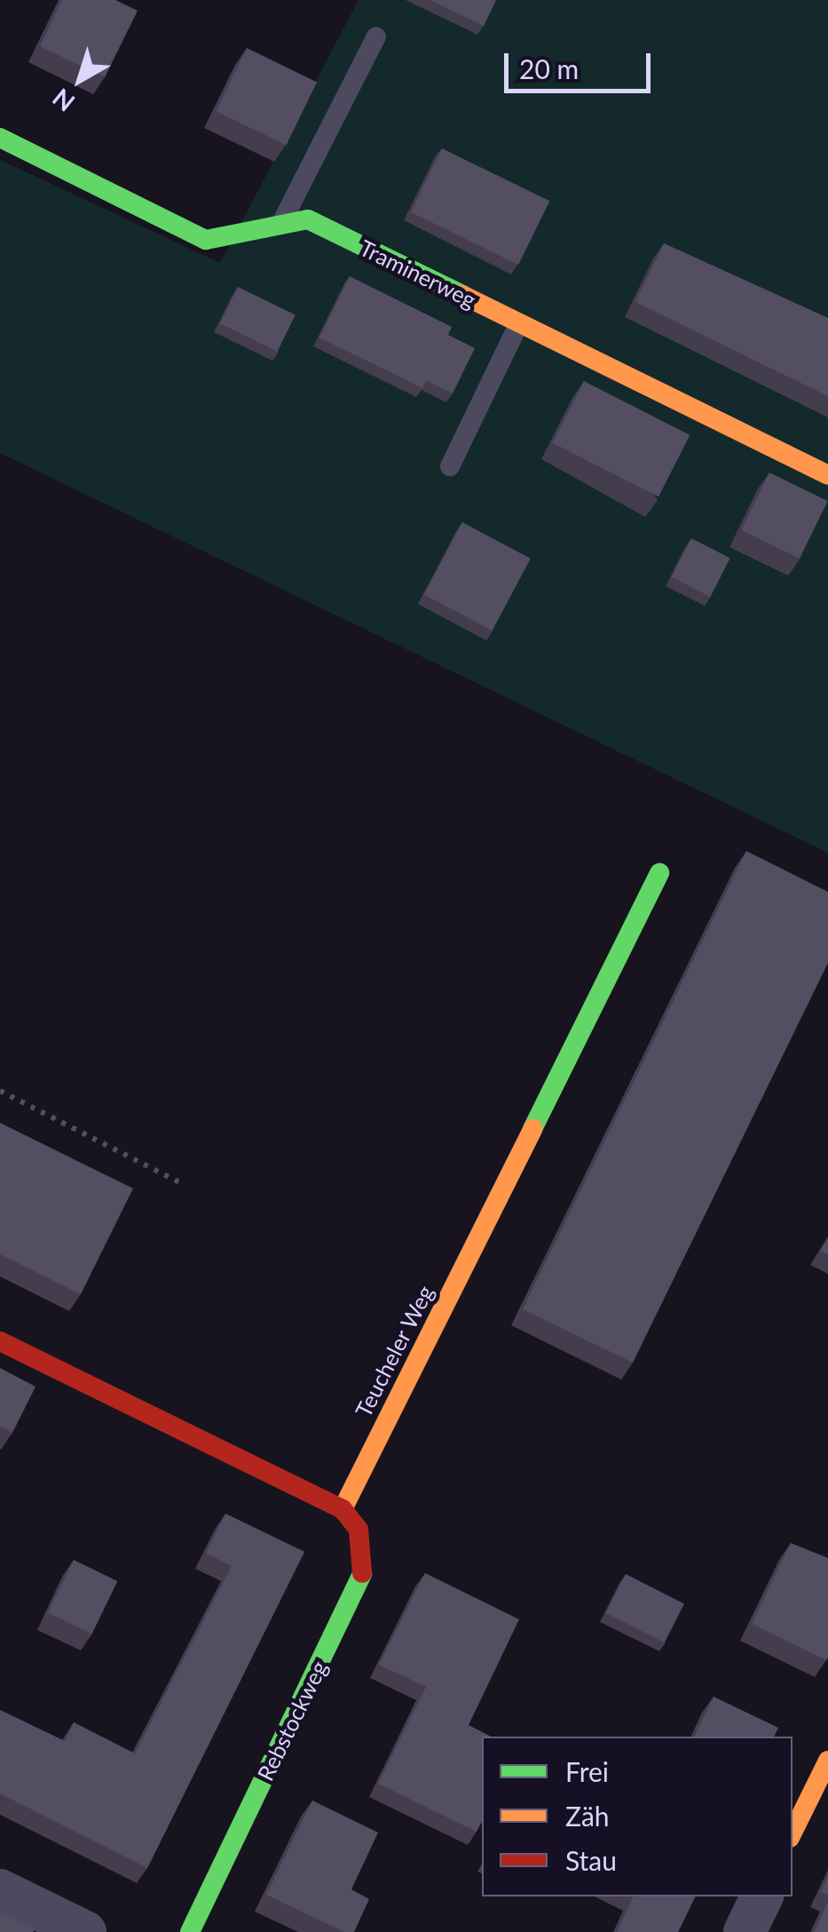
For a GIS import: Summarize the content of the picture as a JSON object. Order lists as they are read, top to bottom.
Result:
{
  "streets": {
    "street": ["Traminerweg", "Teucheler Weg", "Rebstockweg"]
  },
  "crossings": [
    ["Teucheler Weg", "Rebstockweg"]
  ],
  "legend": ["Frei", "Zäh", "Stau"],
  "scale_bar": "20 m",
  "north": "bottom left"
}
